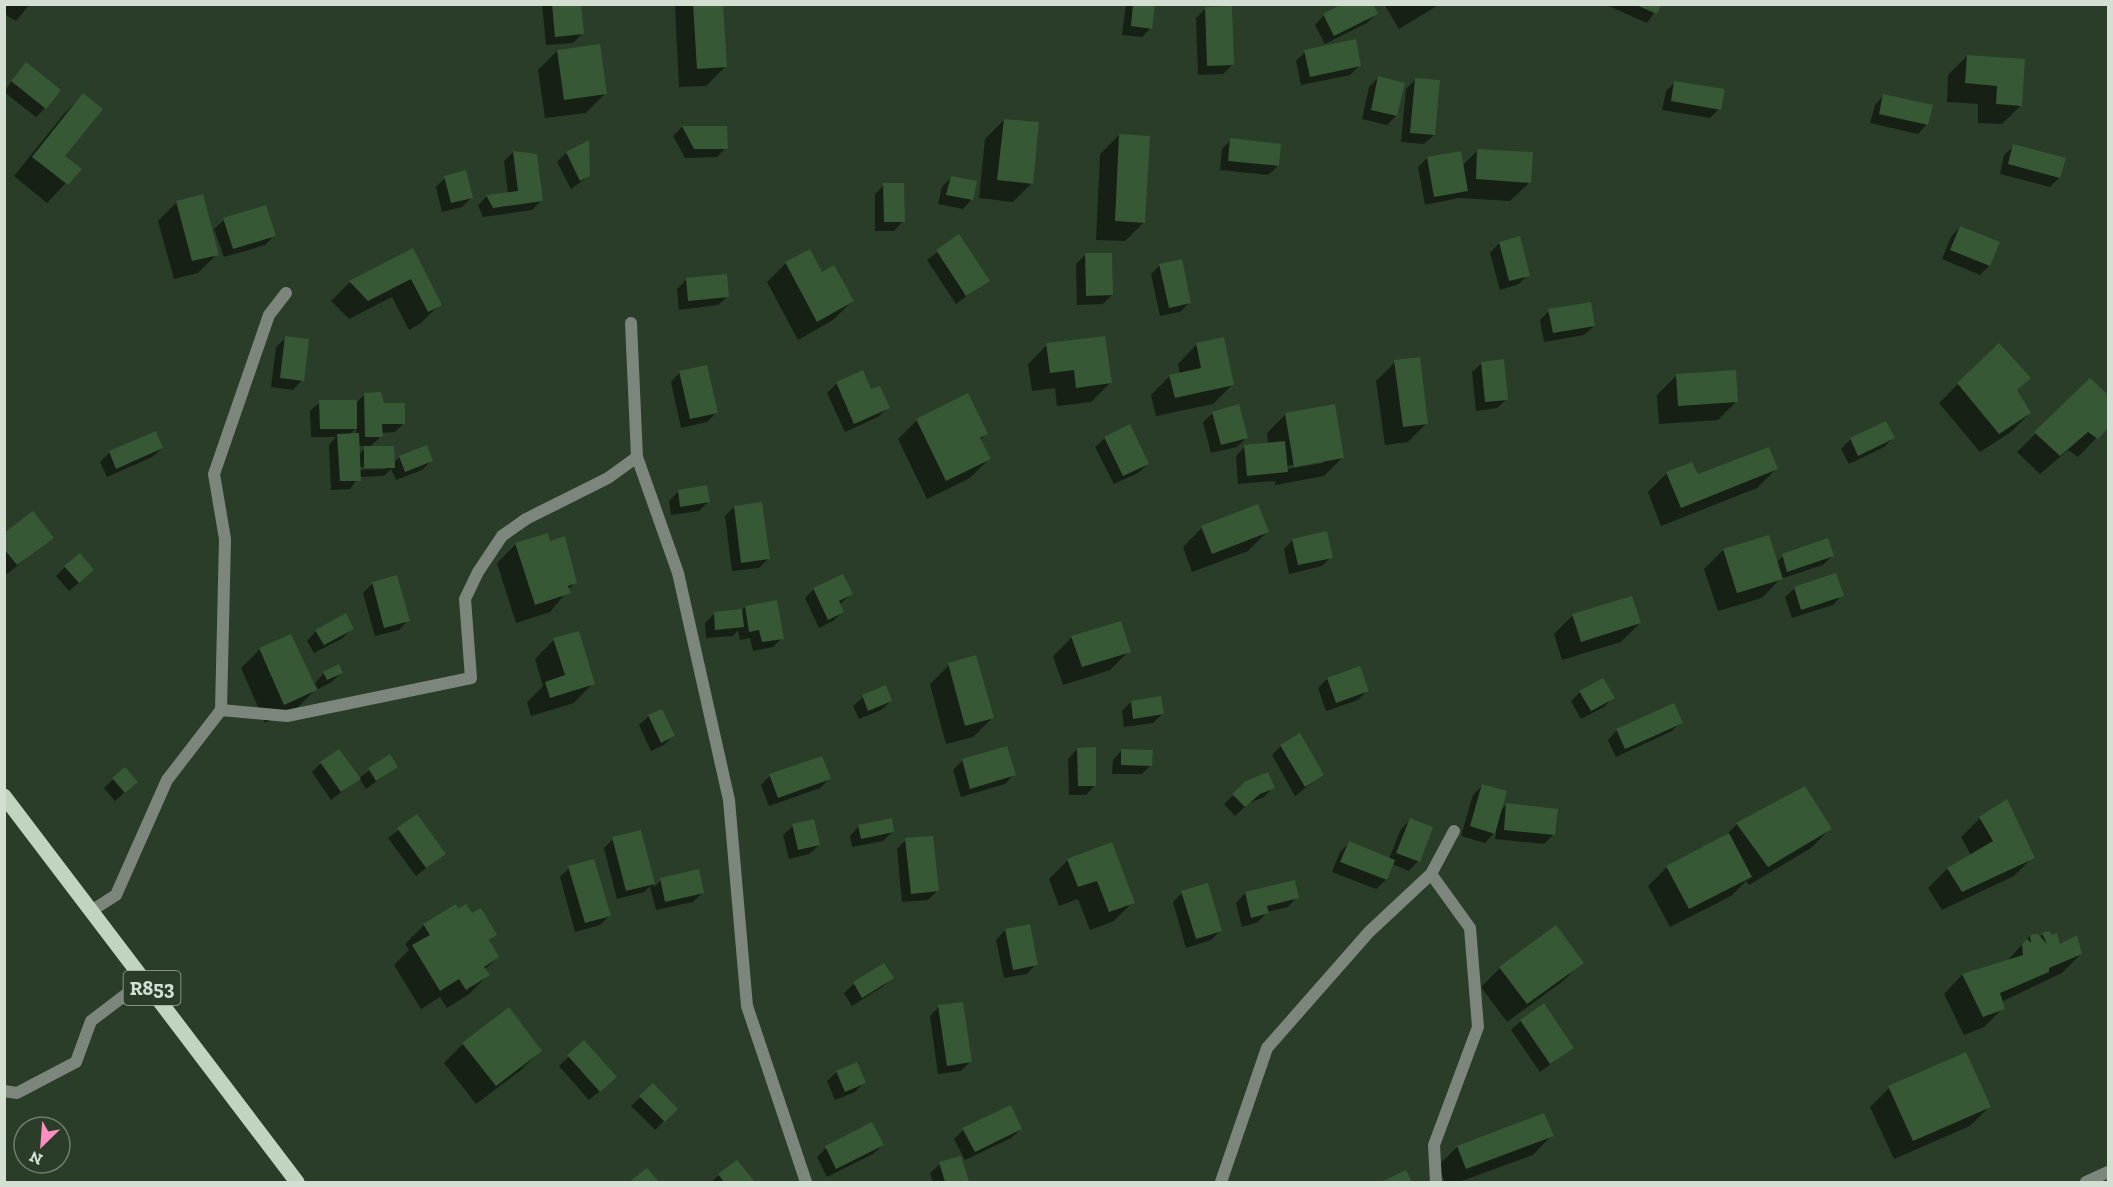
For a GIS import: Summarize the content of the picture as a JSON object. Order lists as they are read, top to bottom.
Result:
{
  "streets": {
    "main road": ["R853"]
  },
  "north": "bottom left"
}
